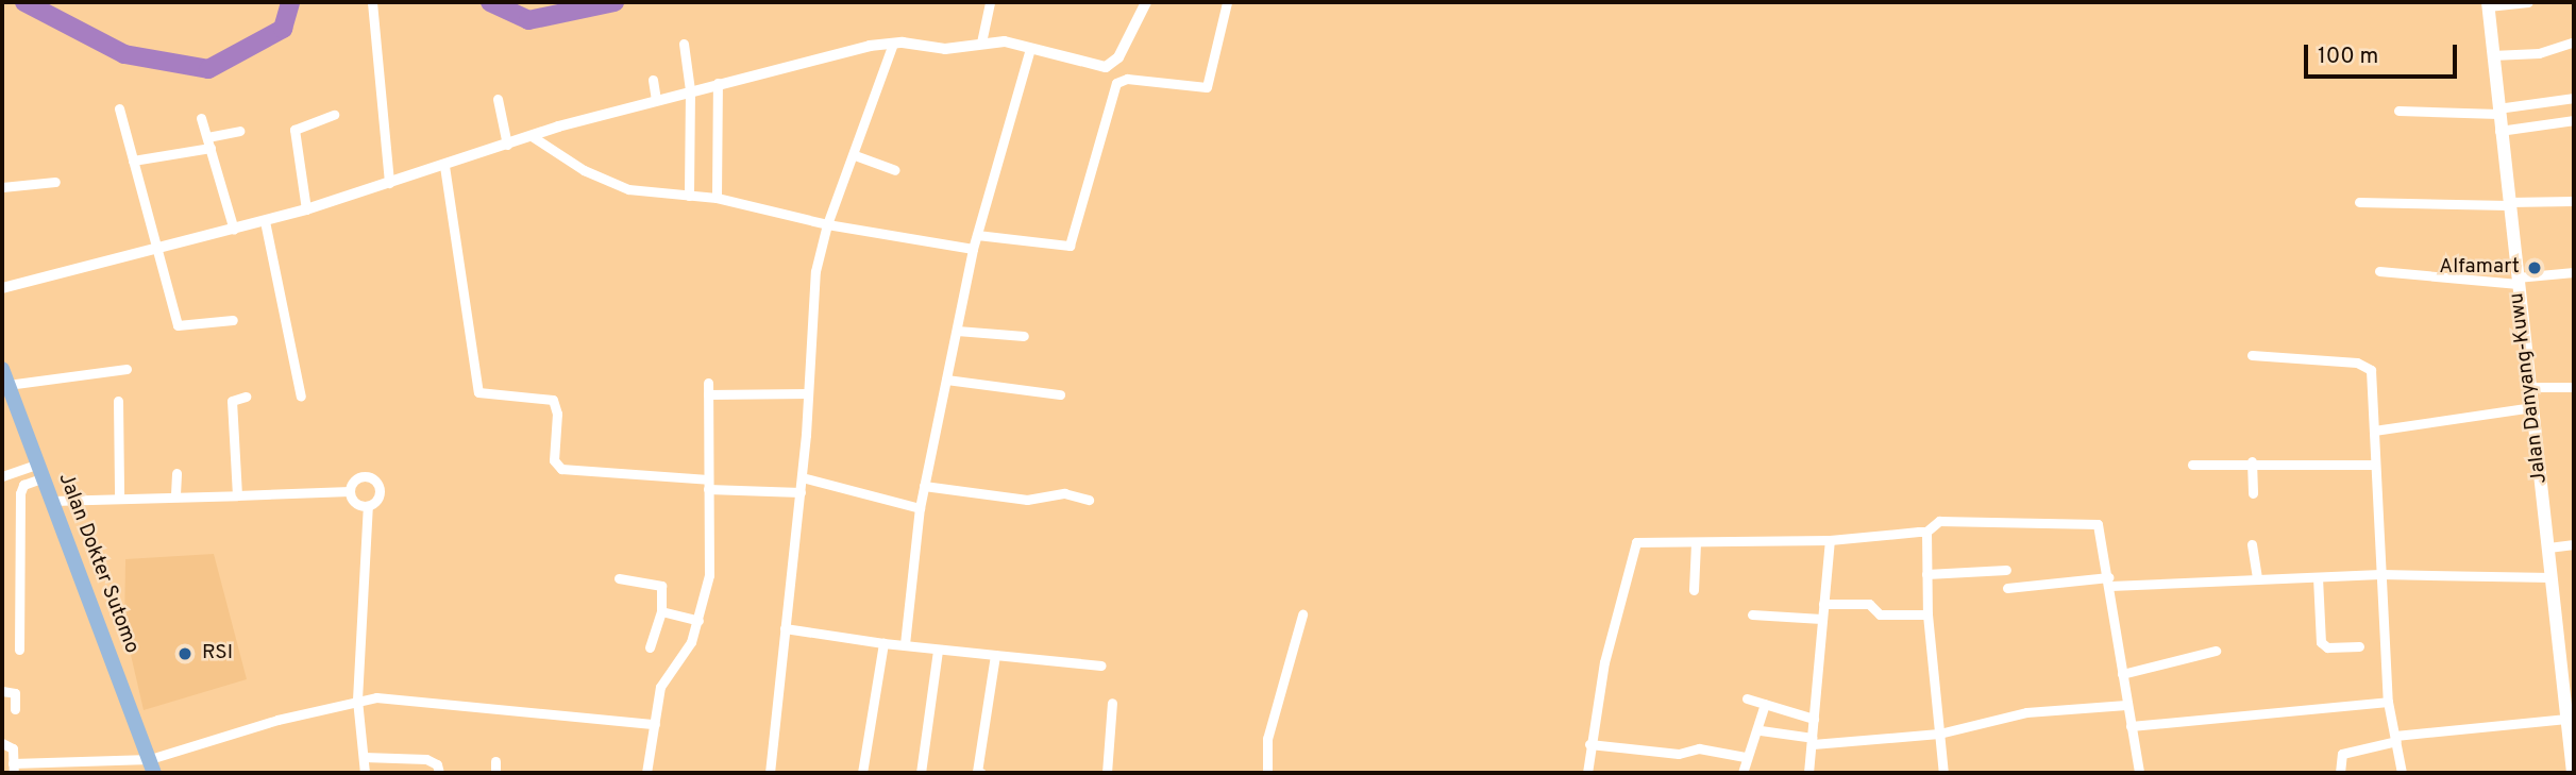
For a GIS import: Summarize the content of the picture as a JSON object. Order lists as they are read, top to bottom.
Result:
{
  "streets": {
    "main road": ["Jalan Danyang-Kuwu", "Jalan Dokter Sutomo"]
  },
  "places": ["Alfamart", "RSI"],
  "scale_bar": "100 m"
}
